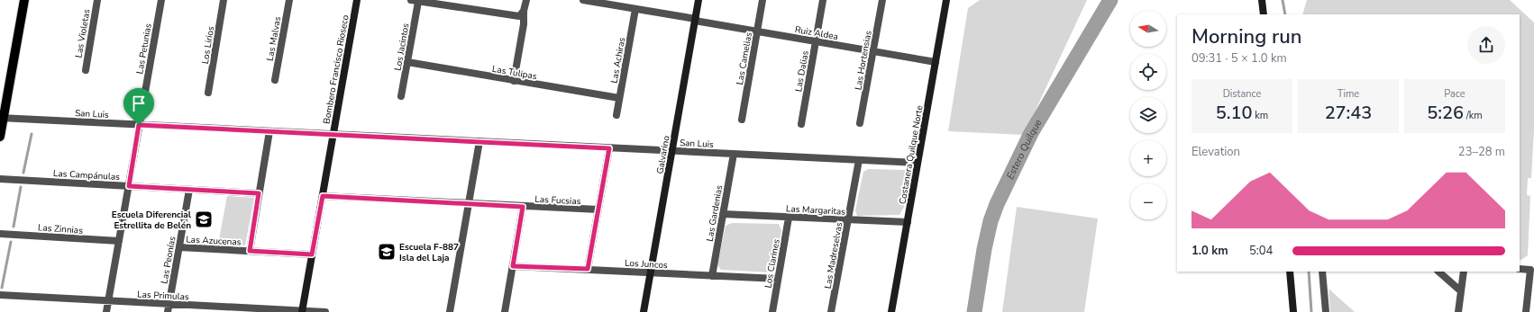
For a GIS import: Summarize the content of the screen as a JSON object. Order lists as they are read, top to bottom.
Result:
{
  "streets": {
    "main road": ["Bombero Francisco Rioseco", "Galvarino", "Costanera Quilque Norte"],
    "street": [
      "Ruiz Aldea",
      "Las Violetas",
      "Las Malvas",
      "Los Lirios",
      "Los Jacintos",
      "Las Petunias",
      "Las Camelias",
      "Las Achiras",
      "Las Hortensias",
      "Las Dalias",
      "Las Tulipas",
      "San Luis",
      "Las Campánulas",
      "Las Fucsias",
      "Las Margaritas",
      "Las Gardenias",
      "Las Zinnias",
      "Las Azucenas",
      "Las Madreselvas",
      "Las Peonías",
      "Los Juncos",
      "Los Clarines",
      "Las Primulas"
    ]
  },
  "crossings": [
    ["Ruiz Aldea", "Las Camelias"],
    ["Ruiz Aldea", "Las Achiras"],
    ["Ruiz Aldea", "Las Hortensias"],
    ["Ruiz Aldea", "Las Dalias"],
    ["Ruiz Aldea", "Galvarino"],
    ["Ruiz Aldea", "Costanera Quilque Norte"],
    ["Los Jacintos", "Las Tulipas"],
    ["Las Petunias", "San Luis"],
    ["Las Petunias", "Las Campánulas"],
    ["Las Petunias", "Las Zinnias"],
    ["Las Petunias", "Las Primulas"],
    ["Las Achiras", "Las Tulipas"],
    ["Bombero Francisco Rioseco", "San Luis"],
    ["Bombero Francisco Rioseco", "Las Fucsias"],
    ["Bombero Francisco Rioseco", "Las Azucenas"],
    ["Bombero Francisco Rioseco", "Las Primulas"],
    ["San Luis", "Galvarino"],
    ["San Luis", "Costanera Quilque Norte"],
    ["San Luis", "Las Gardenias"],
    ["San Luis", "Las Madreselvas"],
    ["Galvarino", "Los Juncos"],
    ["Costanera Quilque Norte", "Las Margaritas"],
    ["Las Campánulas", "Las Peonías"],
    ["Las Margaritas", "Las Gardenias"],
    ["Las Margaritas", "Las Madreselvas"],
    ["Las Margaritas", "Los Clarines"],
    ["Las Gardenias", "Los Juncos"],
    ["Las Azucenas", "Las Peonías"],
    ["Las Peonías", "Las Primulas"],
    ["Los Juncos", "Los Clarines"]
  ],
  "water": ["Estero Quilque"],
  "places": {
    "school or university": ["Escuela Diferencial Estrellita de Belén", "Escuela F-887 Isla del Laja"]
  },
  "north": "left",
  "page": {
    "map_buttons": ["+", "−"],
    "heading": ["Morning run", "09:31 · 5 × 1.0 km"],
    "stats": [
      ["Distance", "5.10 km"],
      ["Time", "27:43"],
      ["Pace", "5:26 /km"]
    ],
    "chart": ["Elevation", "23–28 m"],
    "list": [
      {
        "name": "1.0 km",
        "note": "5:04"
      }
    ]
  }
}
